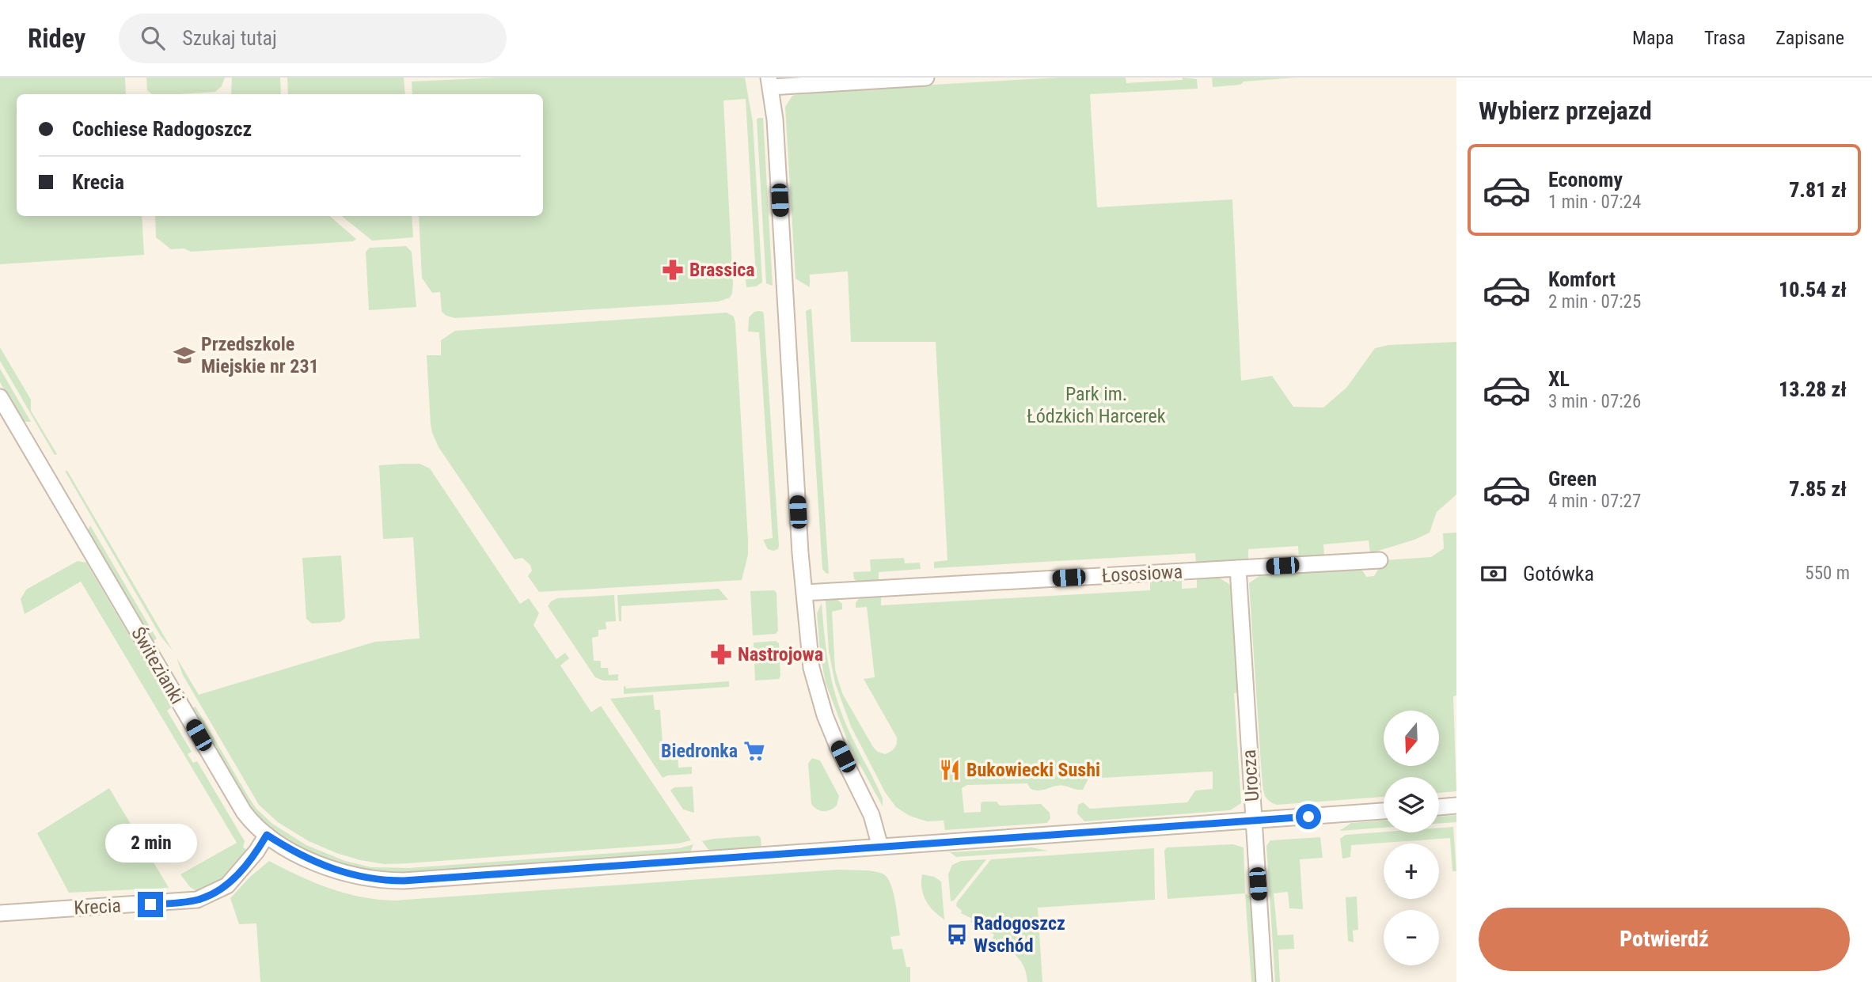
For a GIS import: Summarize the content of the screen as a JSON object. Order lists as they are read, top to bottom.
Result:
{
  "streets": {
    "street": [
      "Łososiowa",
      "Świtezianki",
      "Urocza",
      "Krecia"
    ]
  },
  "crossings": [
    ["Łososiowa", "Urocza"],
    ["Świtezianki", "Urocza"],
    ["Świtezianki", "Krecia"]
  ],
  "parks": ["Park im. Łódzkich Harcerek"],
  "places": {
    "pharmacy": ["Brassica", "Nastrojowa"],
    "school or university": ["Przedszkole Miejskie nr 231"],
    "supermarket": ["Biedronka"],
    "restaurant": ["Bukowiecki Sushi"],
    "bus stop": ["Radogoszcz Wschód"]
  },
  "north": "bottom",
  "page": {
    "header": "Ridey",
    "search": "Szukaj tutaj",
    "nav": ["Mapa", "Trasa", "Zapisane"],
    "heading": "Wybierz przejazd",
    "banner": ["Cochiese Radogoszcz", "Krecia"],
    "list": [
      {
        "name": "Economy",
        "note": "1 min · 07:24",
        "value": "7.81 zł"
      },
      {
        "name": "Komfort",
        "note": "2 min · 07:25",
        "value": "10.54 zł"
      },
      {
        "name": "XL",
        "note": "3 min · 07:26",
        "value": "13.28 zł"
      },
      {
        "name": "Green",
        "note": "4 min · 07:27",
        "value": "7.85 zł"
      }
    ],
    "pay": ["Gotówka", "550 m"],
    "map_buttons": ["+", "−"],
    "bubble": "2 min",
    "buttons": "Potwierdź"
  }
}
